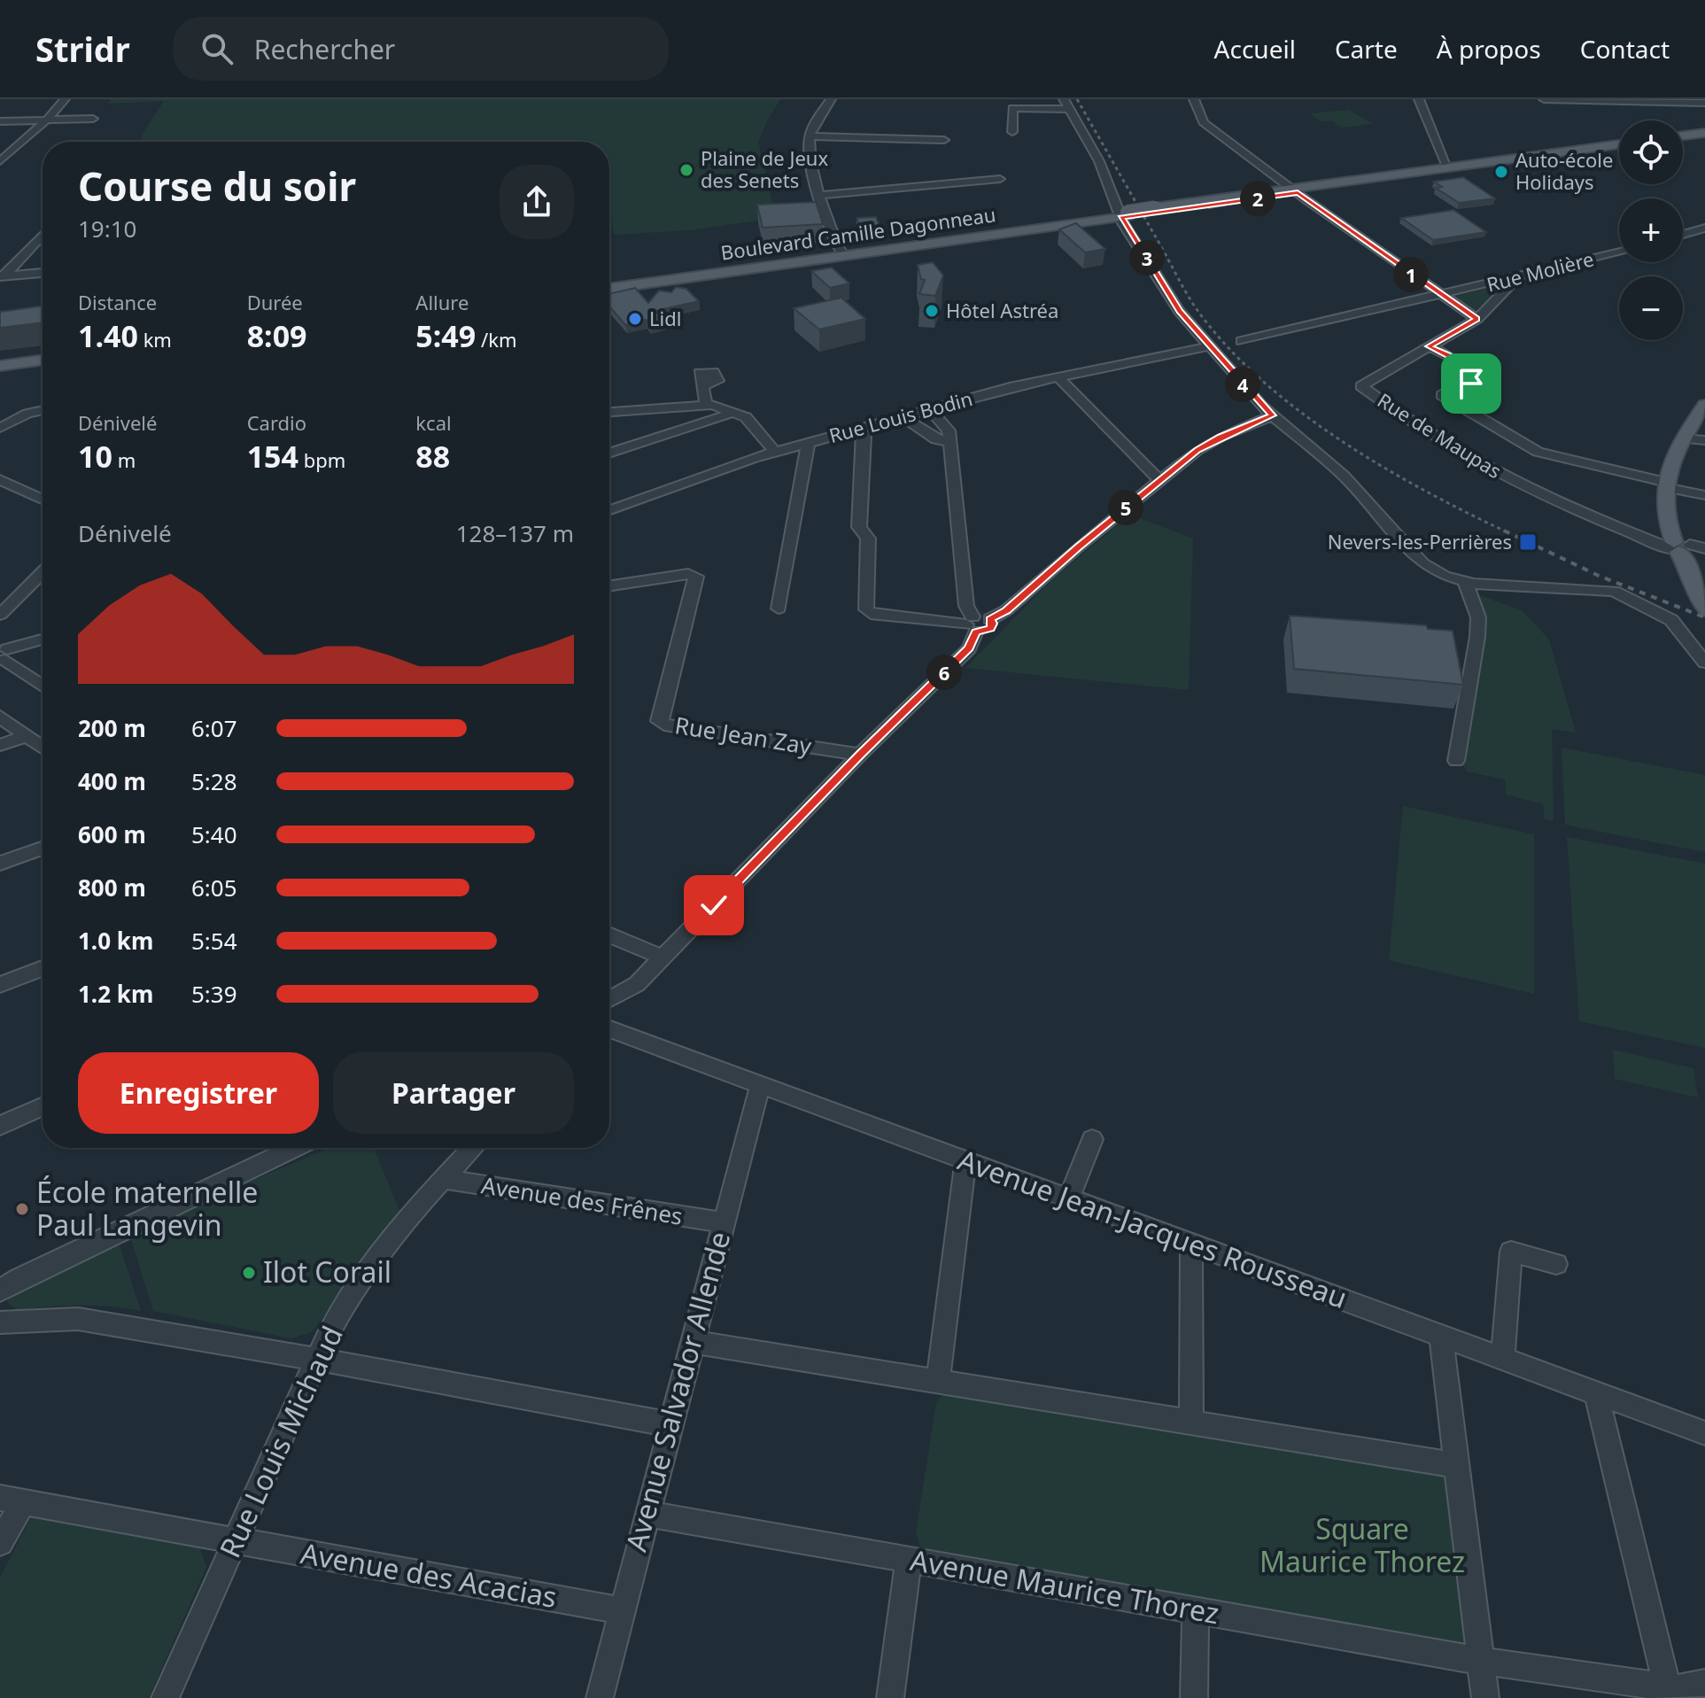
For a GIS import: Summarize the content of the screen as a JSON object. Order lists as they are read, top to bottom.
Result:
{
  "streets": {
    "main road": ["Boulevard Camille Dagonneau"],
    "street": [
      "Rue Molière",
      "Rue Louis Bodin",
      "Rue de Maupas",
      "Rue Jean Zay",
      "Avenue des Frênes",
      "Avenue Jean-Jacques Rousseau",
      "Avenue Salvador Allende",
      "Rue Louis Michaud",
      "Avenue des Acacias",
      "Avenue Maurice Thorez"
    ]
  },
  "crossings": [
    ["Rue Molière", "Rue de Maupas"],
    ["Avenue des Frênes", "Avenue Salvador Allende"],
    ["Avenue des Frênes", "Rue Louis Michaud"],
    ["Avenue Jean-Jacques Rousseau", "Avenue Salvador Allende"],
    ["Avenue Salvador Allende", "Avenue des Acacias"],
    ["Avenue Salvador Allende", "Avenue Maurice Thorez"],
    ["Rue Louis Michaud", "Avenue des Acacias"]
  ],
  "parks": ["Square Maurice Thorez"],
  "places": {
    "other": [
      "Plaine de Jeux des Senets",
      "Auto-école Holidays",
      "Hôtel Astréa",
      "Lidl",
      "École maternelle Paul Langevin",
      "Ilot Corail"
    ],
    "transit": ["Nevers-les-Perrières"]
  },
  "page": {
    "header": "Stridr",
    "search": "Rechercher",
    "nav": [
      "Accueil",
      "Carte",
      "À propos",
      "Contact"
    ],
    "map_buttons": ["+", "−"],
    "heading": ["Course du soir", "19:10"],
    "pins": [
      "2",
      "3",
      "1",
      "4",
      "5",
      "6"
    ],
    "stats": [
      ["Distance", "1.40 km"],
      ["Durée", "8:09"],
      ["Allure", "5:49 /km"],
      ["Dénivelé", "10 m"],
      ["Cardio", "154 bpm"],
      ["kcal", "88"]
    ],
    "chart": ["Dénivelé", "128–137 m"],
    "list": [
      {
        "name": "200 m",
        "note": "6:07"
      },
      {
        "name": "400 m",
        "note": "5:28"
      },
      {
        "name": "600 m",
        "note": "5:40"
      },
      {
        "name": "800 m",
        "note": "6:05"
      },
      {
        "name": "1.0 km",
        "note": "5:54"
      },
      {
        "name": "1.2 km",
        "note": "5:39"
      }
    ],
    "buttons": ["Enregistrer", "Partager"]
  }
}
